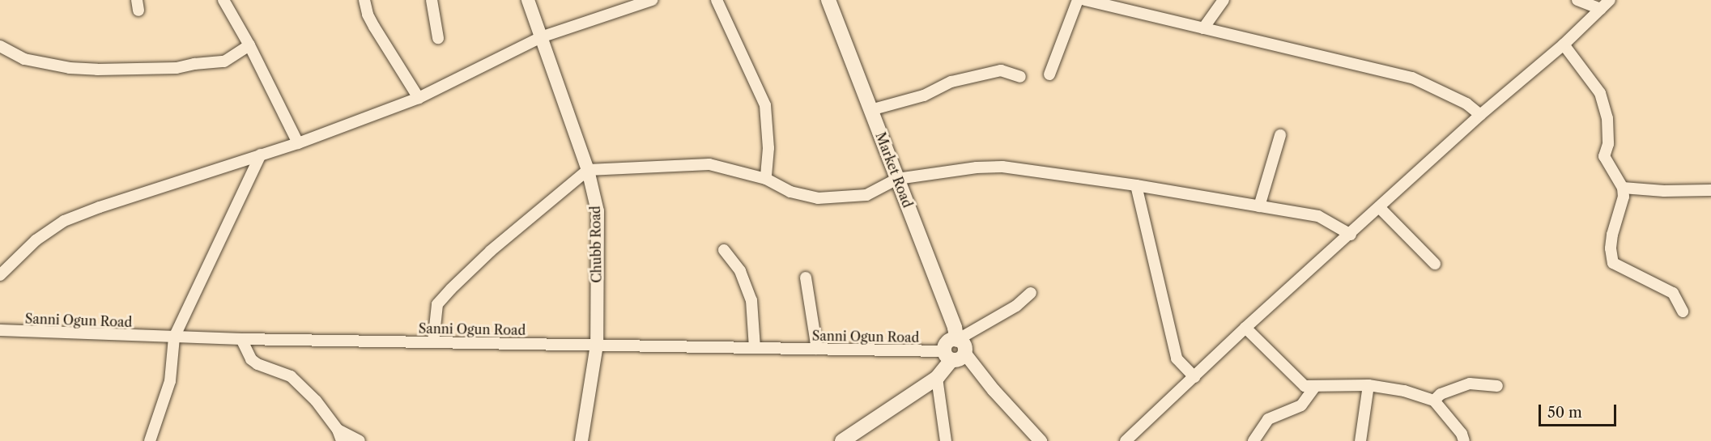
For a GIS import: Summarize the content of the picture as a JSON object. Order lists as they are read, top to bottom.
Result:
{
  "streets": {
    "main road": ["Market Road"],
    "street": ["Chubb Road", "Sanni Ogun Road"]
  },
  "crossings": [
    ["Market Road", "Sanni Ogun Road"],
    ["Chubb Road", "Sanni Ogun Road"]
  ],
  "scale_bar": "50 m"
}
